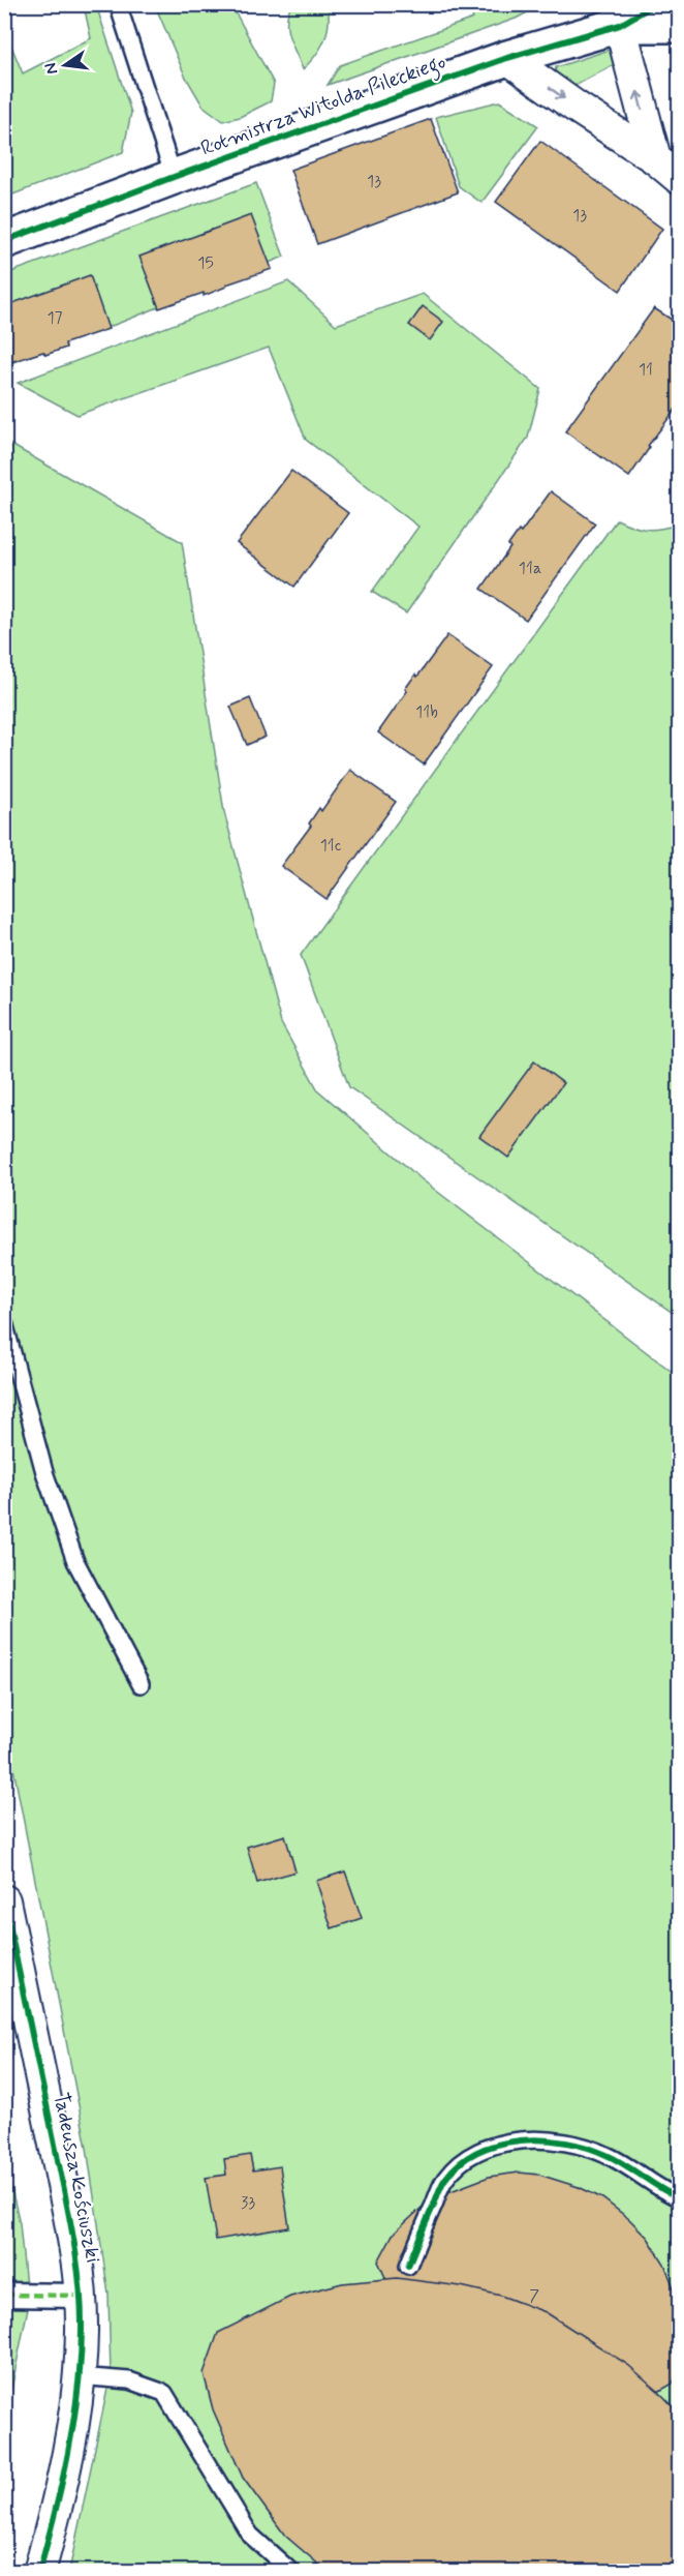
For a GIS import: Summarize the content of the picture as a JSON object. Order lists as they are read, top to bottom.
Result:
{
  "streets": {
    "street": ["Rotmistrza Witolda Pileckiego", "Tadeusza Kościuszki"]
  },
  "house_numbers": [
    "13",
    "13",
    "15",
    "17",
    "11",
    "11a",
    "11b",
    "11c",
    "33",
    "7"
  ],
  "north": "left"
}
